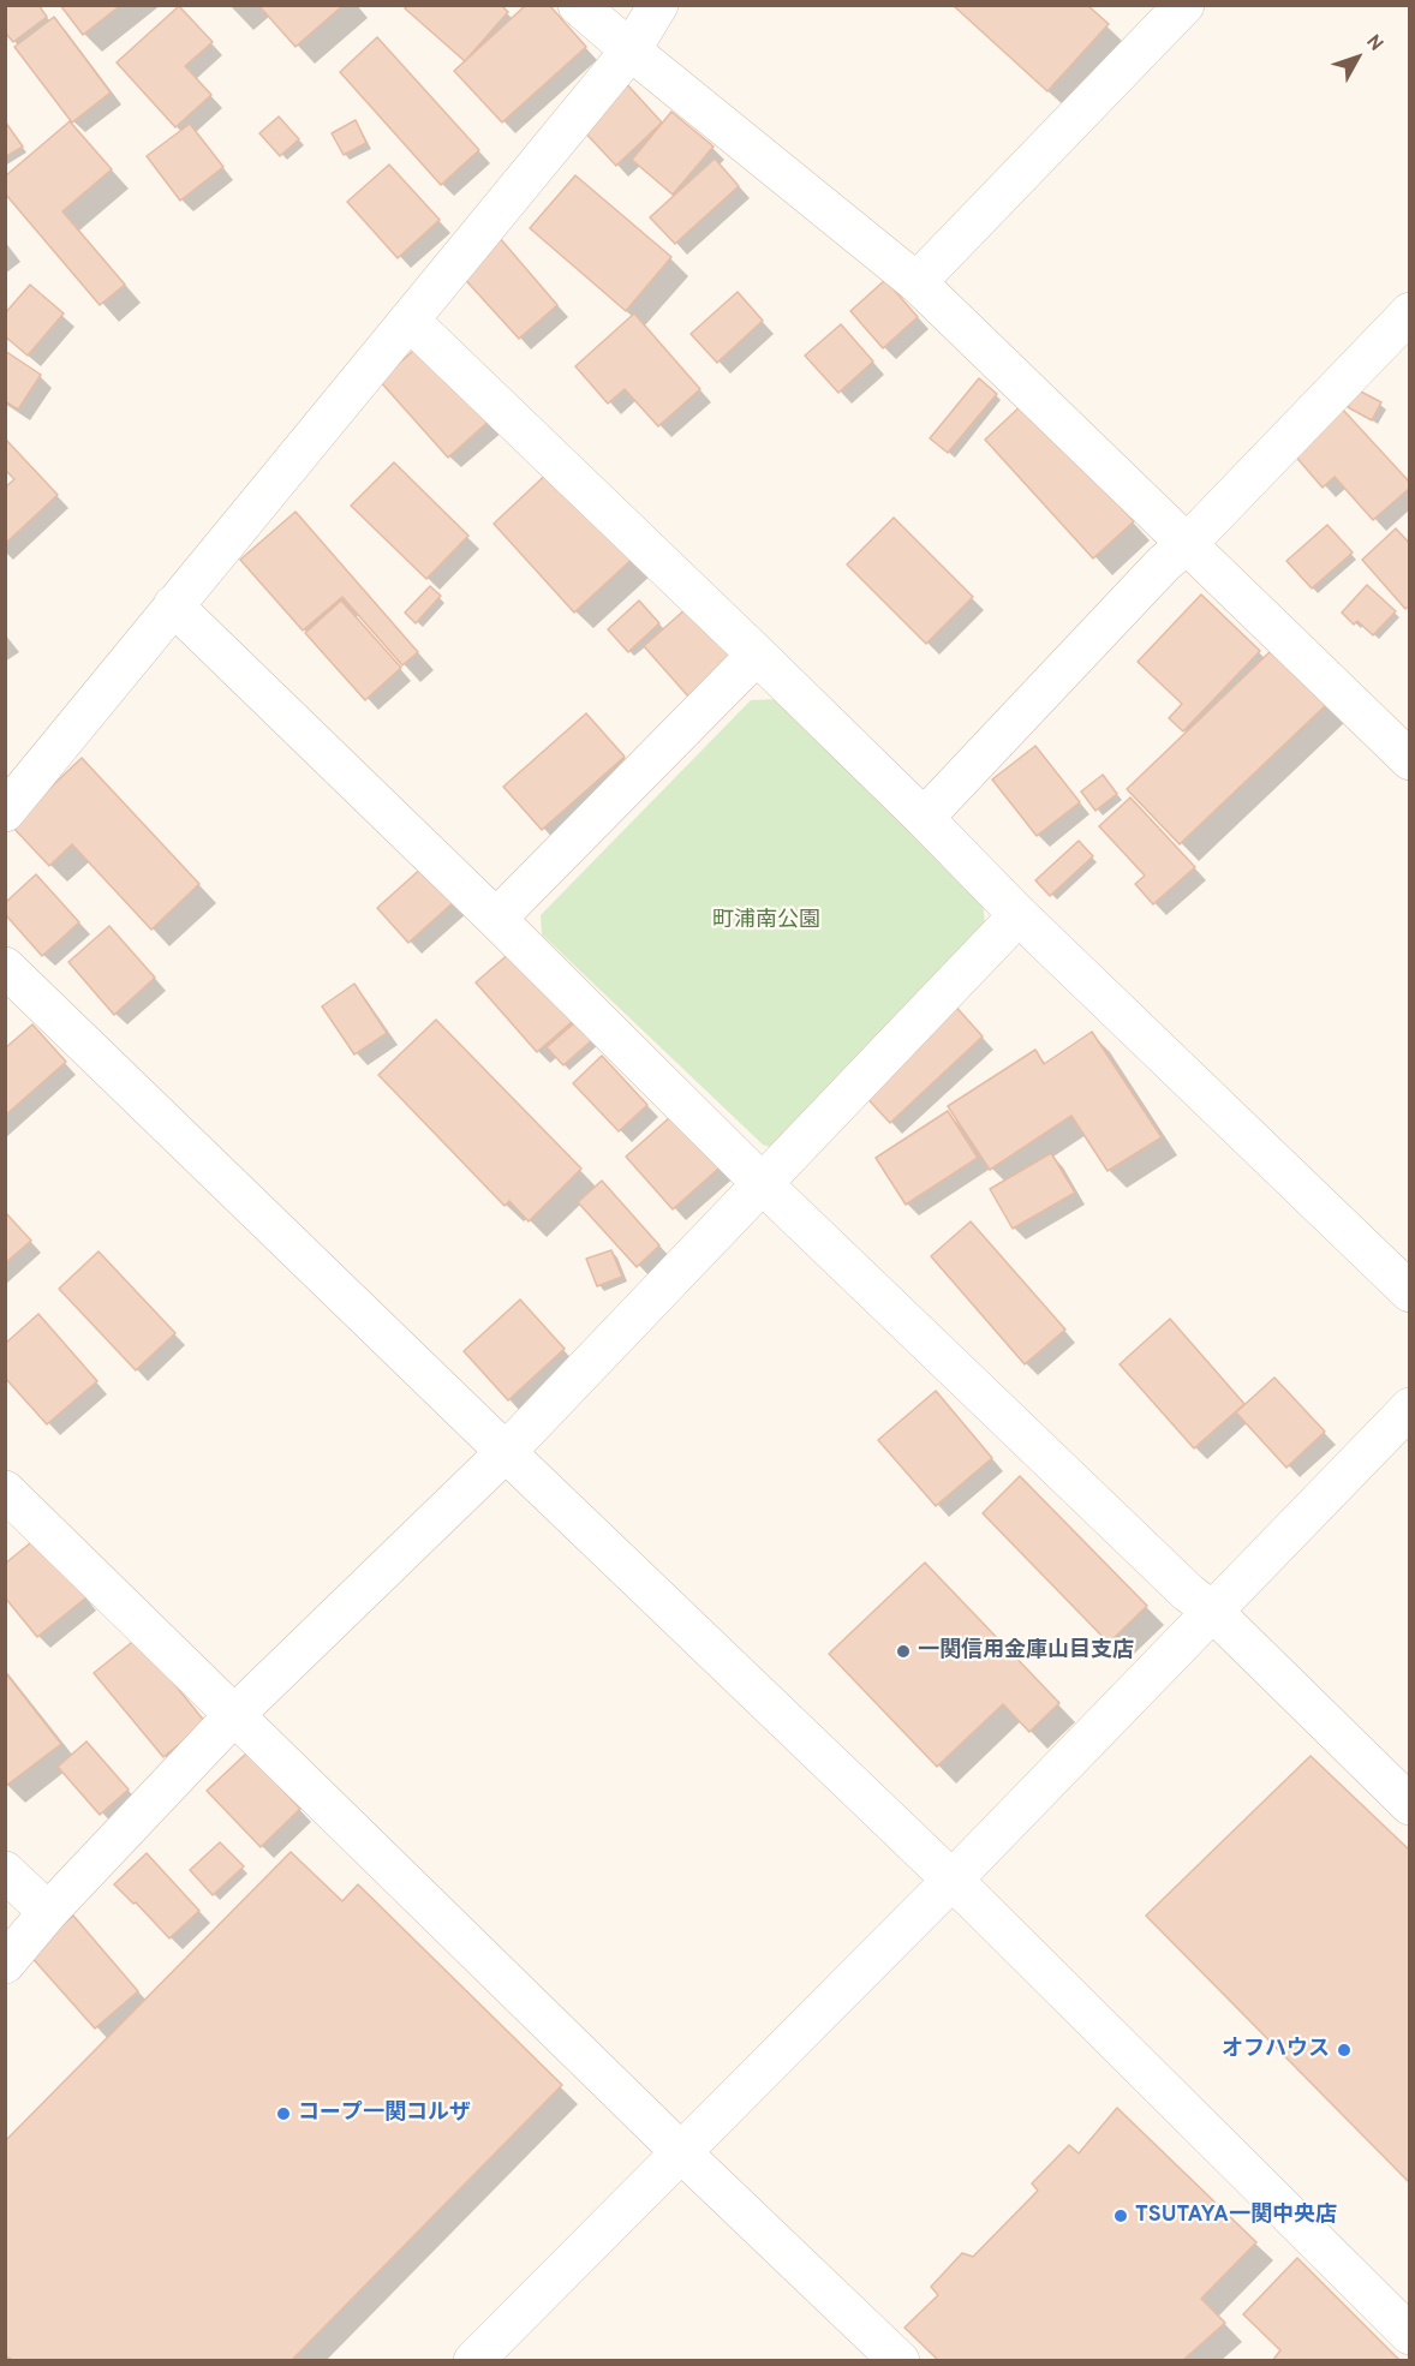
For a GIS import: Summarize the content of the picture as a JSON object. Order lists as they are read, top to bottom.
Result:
{
  "parks": ["町浦南公園"],
  "places": [
    "一関信用金庫山目支店",
    "オフハウス",
    "コープ一関コルザ",
    "TSUTAYA一関中央店"
  ],
  "north": "top right"
}
